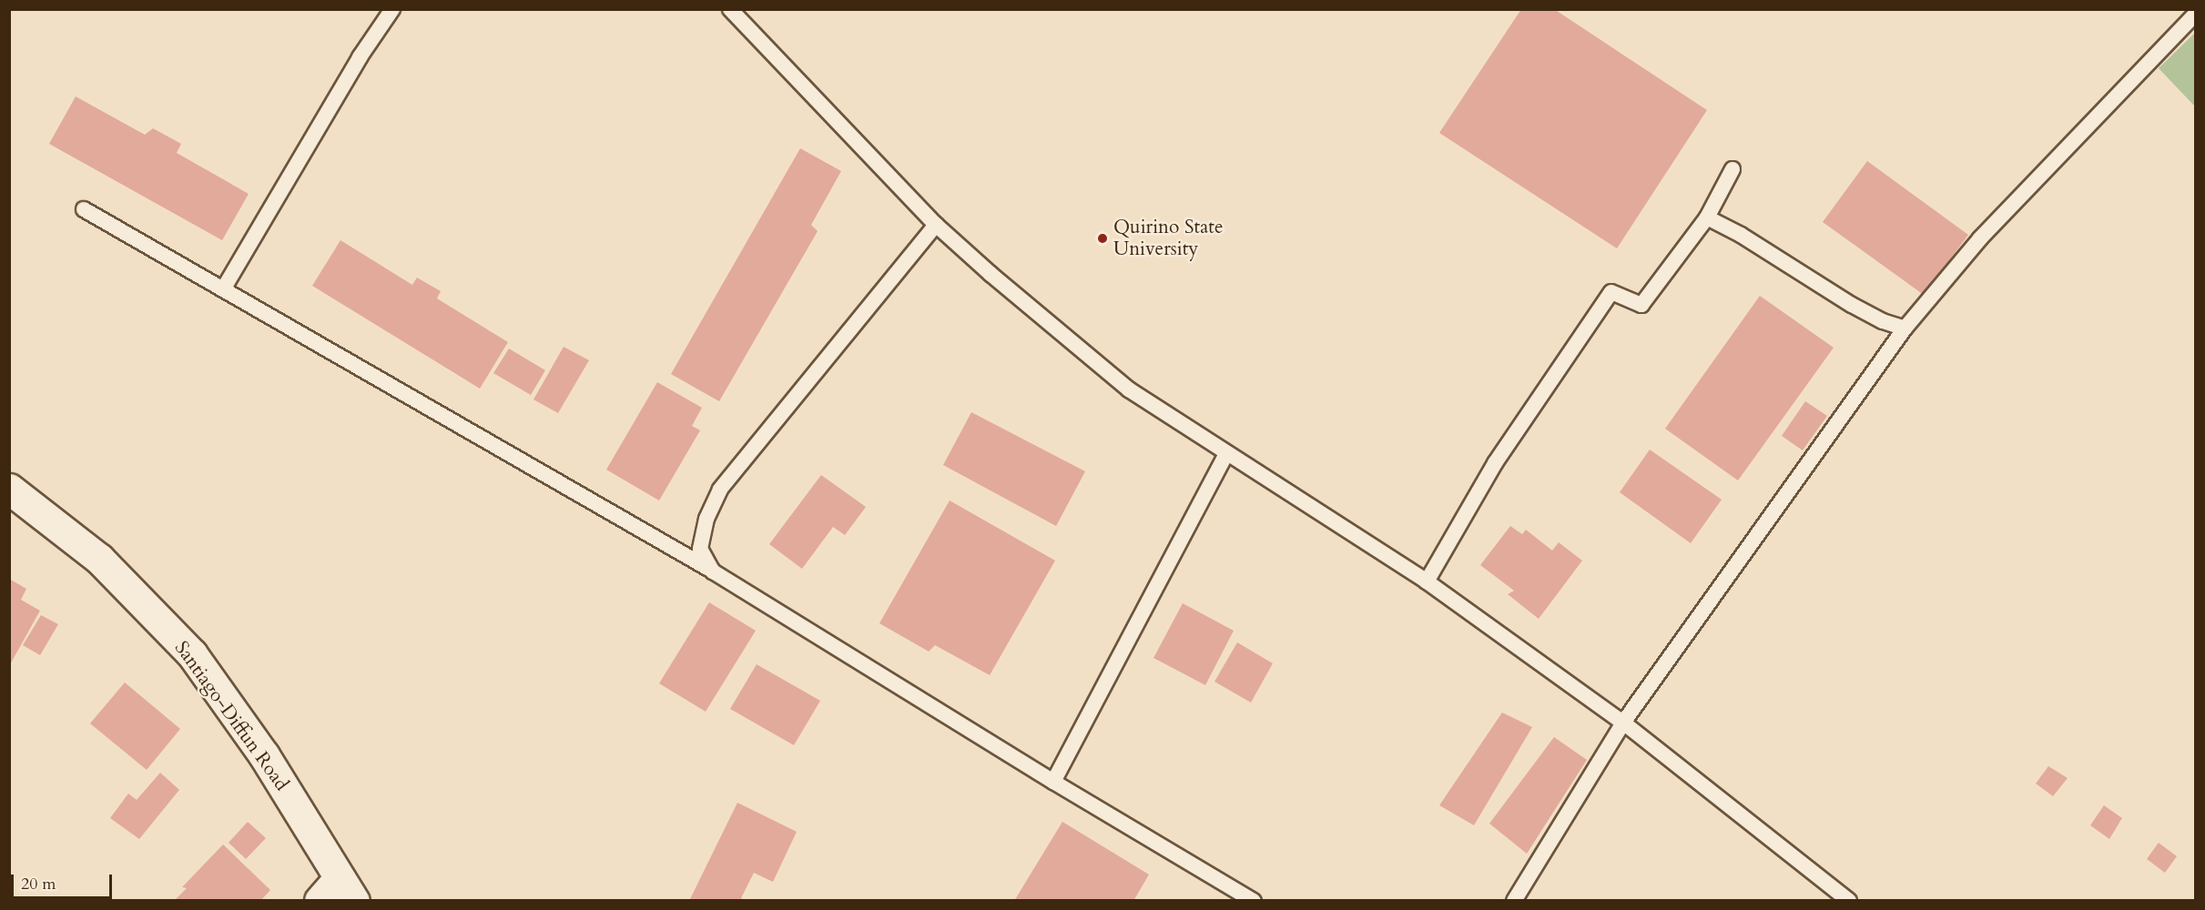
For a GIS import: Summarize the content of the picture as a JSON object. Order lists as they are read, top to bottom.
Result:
{
  "streets": {
    "main road": ["Santiago-Diffun Road"]
  },
  "places": ["Quirino State University"],
  "scale_bar": "20 m"
}
